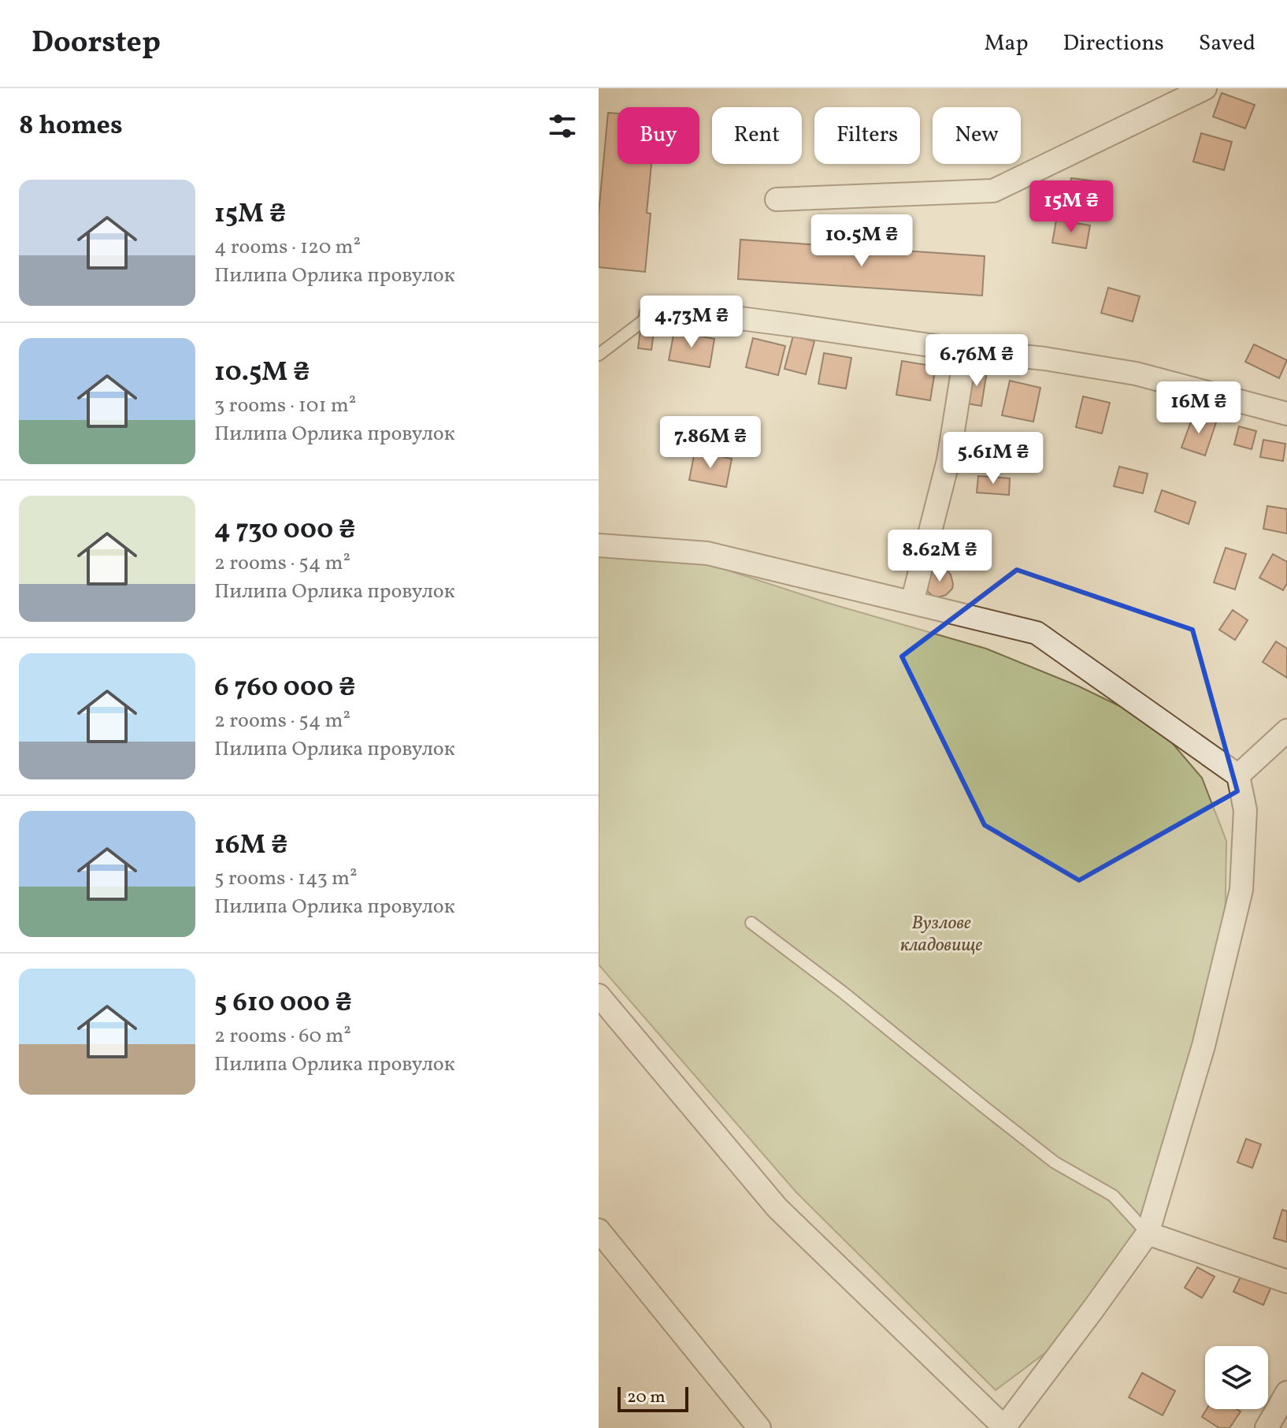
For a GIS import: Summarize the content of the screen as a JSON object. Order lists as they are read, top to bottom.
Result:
{
  "parks": ["Вузлове кладовище"],
  "scale_bar": "20 m",
  "page": {
    "header": "Doorstep",
    "nav": ["Map", "Directions", "Saved"],
    "heading": "8 homes",
    "chip": [
      "Buy",
      "Rent",
      "Filters",
      "New"
    ],
    "list": [
      {
        "name": "15M ₴",
        "note": "4 rooms · 120 m² · Пилипа Орлика провулок"
      },
      {
        "name": "10.5M ₴",
        "note": "3 rooms · 101 m² · Пилипа Орлика провулок"
      },
      {
        "name": "4 730 000 ₴",
        "note": "2 rooms · 54 m² · Пилипа Орлика провулок"
      },
      {
        "name": "6 760 000 ₴",
        "note": "2 rooms · 54 m² · Пилипа Орлика провулок"
      },
      {
        "name": "16M ₴",
        "note": "5 rooms · 143 m² · Пилипа Орлика провулок"
      },
      {
        "name": "5 610 000 ₴",
        "note": "2 rooms · 60 m² · Пилипа Орлика провулок"
      }
    ],
    "price": [
      "15M ₴",
      "10.5M ₴",
      "4.73M ₴",
      "6.76M ₴",
      "16M ₴",
      "7.86M ₴",
      "5.61M ₴",
      "8.62M ₴"
    ],
    "scale": "20 m"
  }
}
